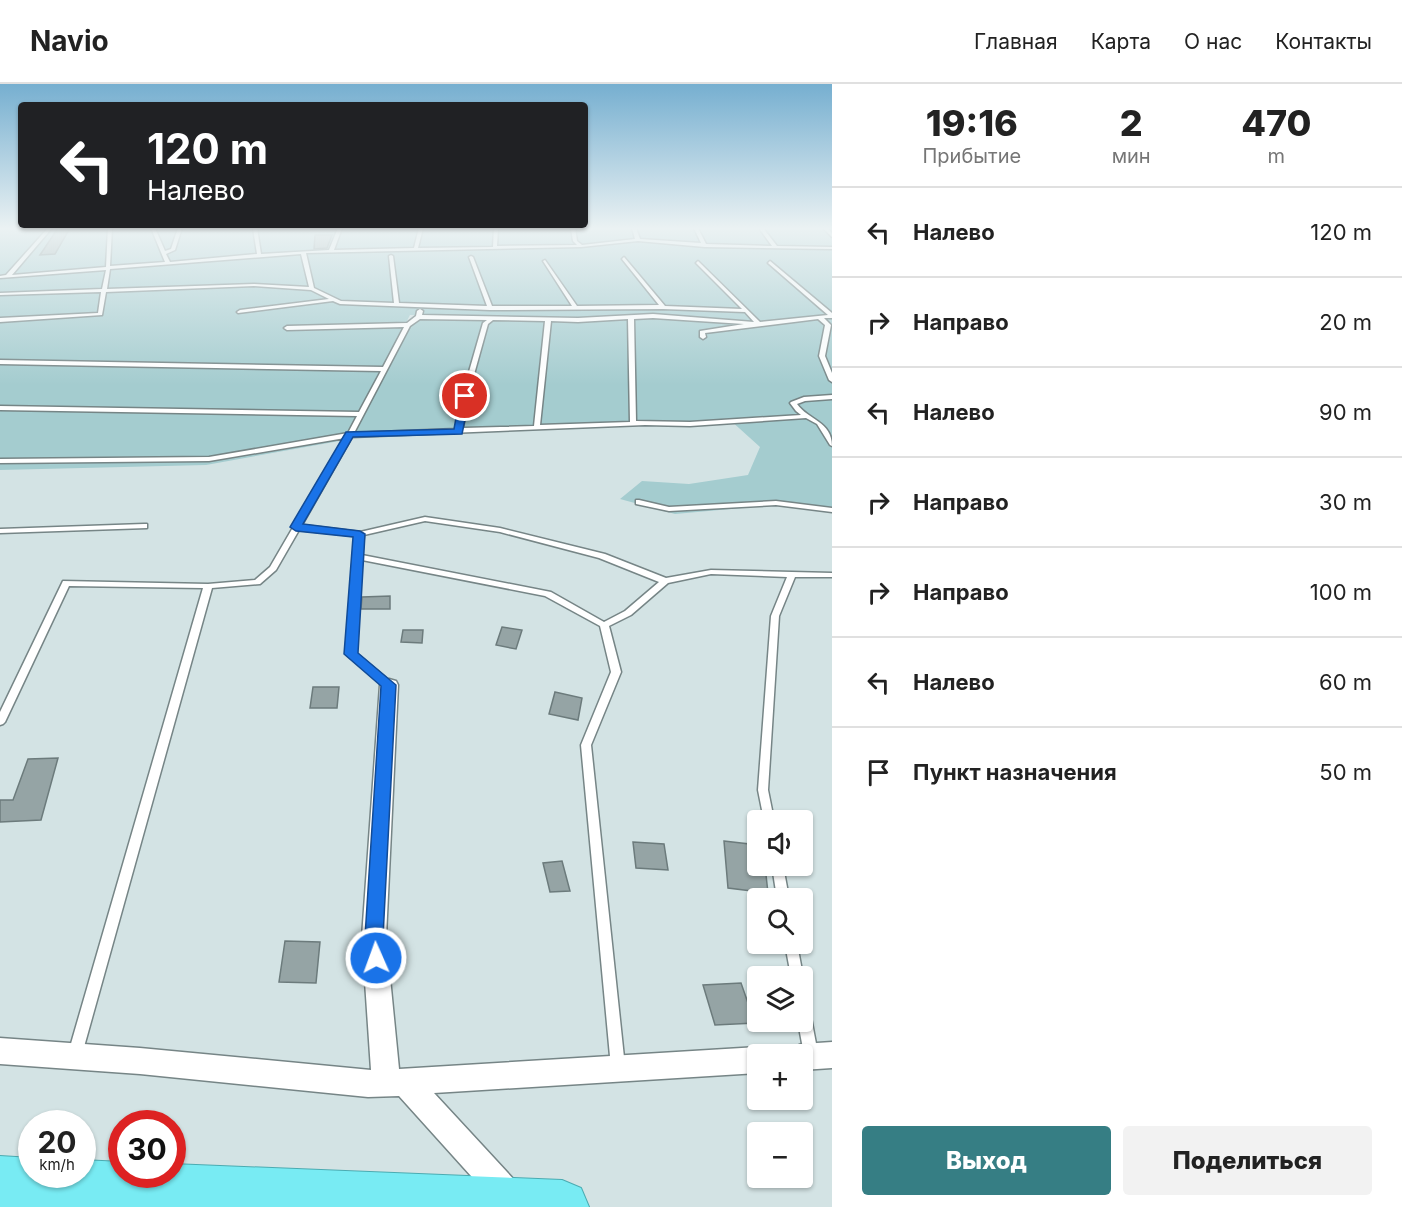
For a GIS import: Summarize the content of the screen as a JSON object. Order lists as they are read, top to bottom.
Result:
{
  "page": {
    "header": "Navio",
    "nav": [
      "Главная",
      "Карта",
      "О нас",
      "Контакты"
    ],
    "eta": [
      "19:16",
      "Прибытие",
      "2",
      "мин",
      "470",
      "m"
    ],
    "turn": ["120 m", "Налево"],
    "list": [
      {
        "name": "Налево",
        "value": "120 m"
      },
      {
        "name": "Направо",
        "value": "20 m"
      },
      {
        "name": "Налево",
        "value": "90 m"
      },
      {
        "name": "Направо",
        "value": "30 m"
      },
      {
        "name": "Направо",
        "value": "100 m"
      },
      {
        "name": "Налево",
        "value": "60 m"
      },
      {
        "name": "Пункт назначения",
        "value": "50 m"
      }
    ],
    "map_buttons": ["+", "−"],
    "speed": "20 km/h",
    "limit": "30",
    "buttons": ["Выход", "Поделиться"]
  }
}
